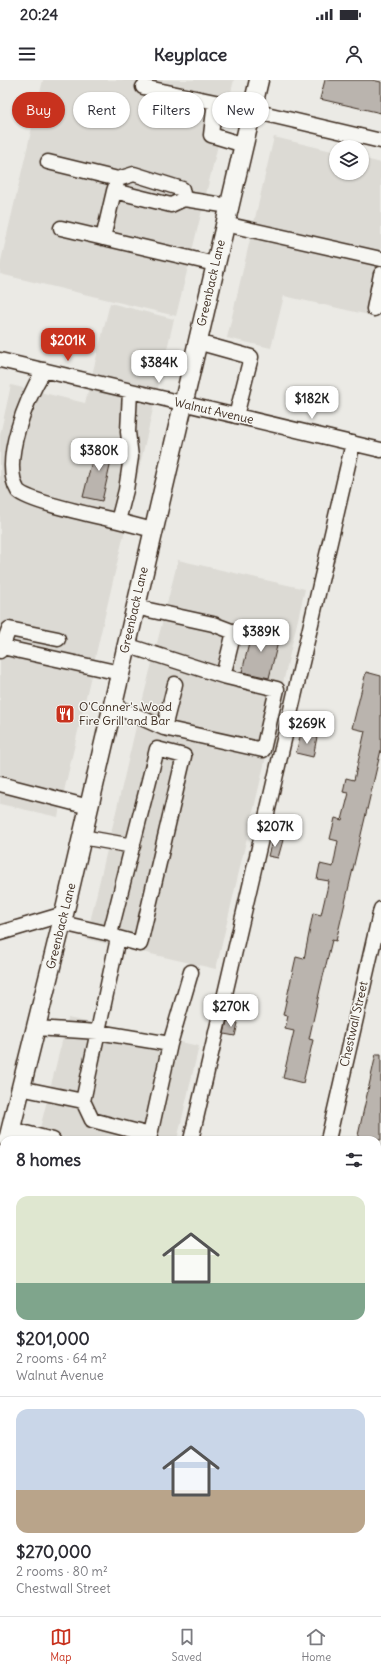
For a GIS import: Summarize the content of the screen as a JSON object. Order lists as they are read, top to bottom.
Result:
{
  "streets": {
    "main road": ["Greenback Lane"],
    "street": ["Walnut Avenue", "Chestwall Street"]
  },
  "crossings": [
    ["Greenback Lane", "Walnut Avenue"]
  ],
  "places": {
    "restaurant": ["O'Conner's Wood Fire Grill and Bar"]
  },
  "page": {
    "status": "20:24",
    "header": "Keyplace",
    "chip": [
      "Buy",
      "Rent",
      "Filters",
      "New"
    ],
    "price": [
      "$201K",
      "$384K",
      "$182K",
      "$380K",
      "$389K",
      "$269K",
      "$207K",
      "$270K"
    ],
    "heading": "8 homes",
    "list": [
      {
        "name": "$201,000",
        "note": "2 rooms · 64 m² · Walnut Avenue"
      },
      {
        "name": "$270,000",
        "note": "2 rooms · 80 m² · Chestwall Street"
      }
    ],
    "tabs": ["Map", "Saved", "Home"]
  }
}
